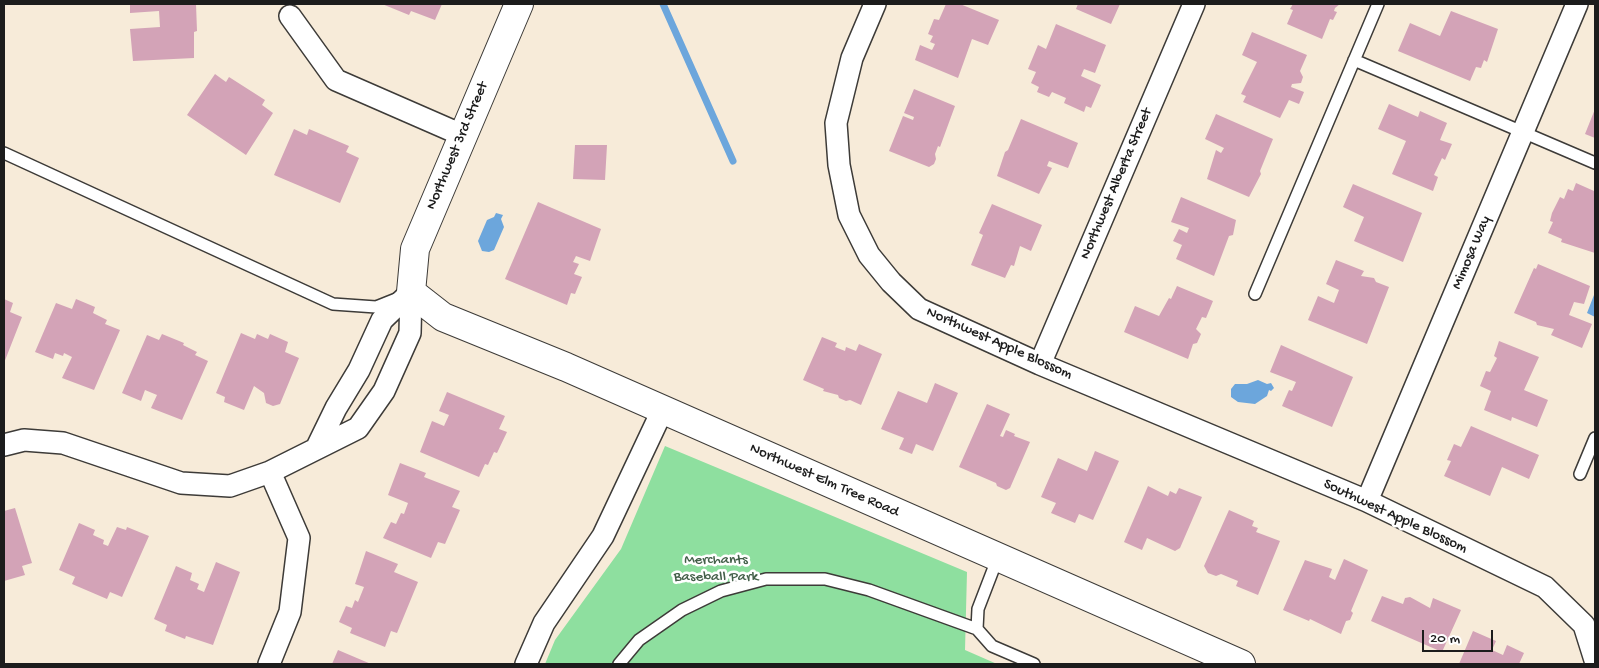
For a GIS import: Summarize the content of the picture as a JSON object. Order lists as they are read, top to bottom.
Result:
{
  "streets": {
    "street": [
      "Northwest 3rd Street",
      "Northwest Alberta Street",
      "Mimosa Way",
      "Northwest Apple Blossom",
      "Northwest Elm Tree Road",
      "Southwest Apple Blossom"
    ]
  },
  "crossings": [
    ["Northwest 3rd Street", "Northwest Elm Tree Road"],
    ["Northwest Alberta Street", "Northwest Apple Blossom"],
    ["Mimosa Way", "Southwest Apple Blossom"],
    ["Northwest Apple Blossom", "Southwest Apple Blossom"]
  ],
  "parks": ["Merchants Baseball Park"],
  "scale_bar": "20 m"
}
